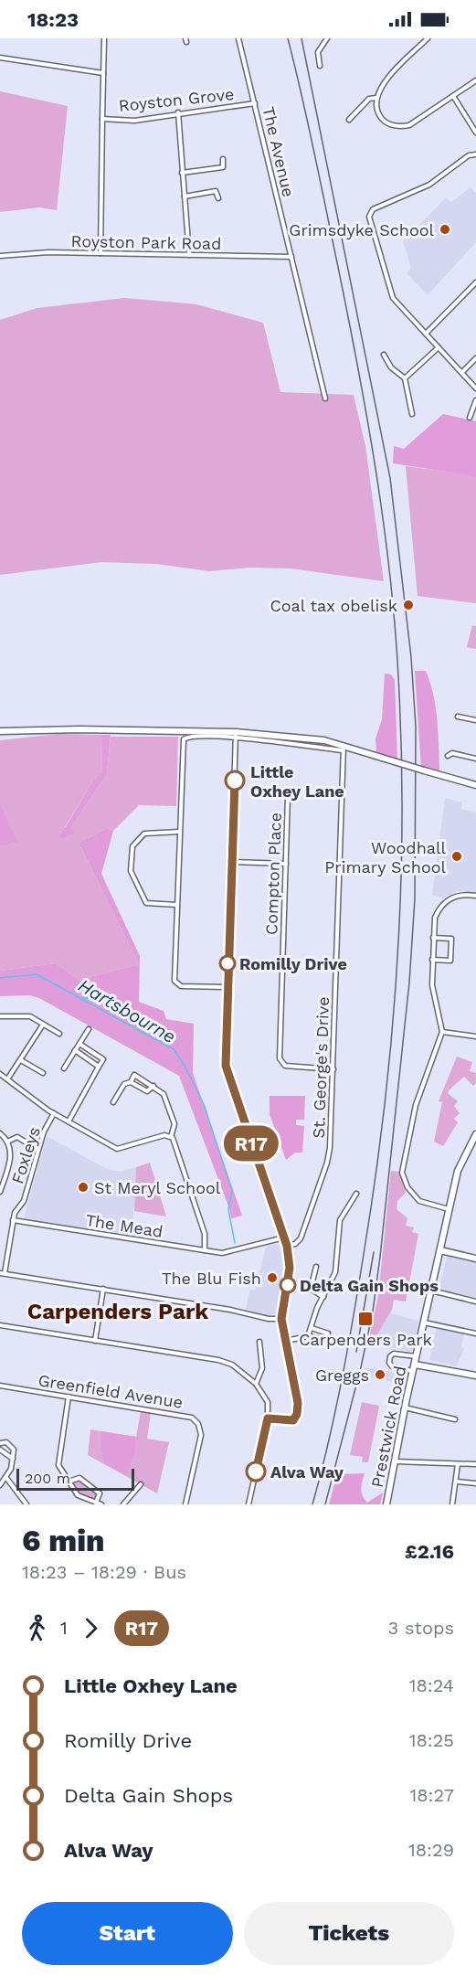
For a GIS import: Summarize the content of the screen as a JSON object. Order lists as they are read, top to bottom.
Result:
{
  "streets": {
    "main road": ["Prestwick Road"],
    "street": [
      "Royston Grove",
      "The Avenue",
      "Royston Park Road",
      "Compton Place",
      "St. George's Drive",
      "Foxleys",
      "The Mead",
      "Greenfield Avenue"
    ]
  },
  "crossings": [
    ["Royston Grove", "The Avenue"],
    ["Royston Grove", "Royston Park Road"],
    ["The Avenue", "Royston Park Road"],
    ["Compton Place", "St. George's Drive"],
    ["Foxleys", "The Mead"]
  ],
  "districts": ["Carpenders Park"],
  "water": ["Hartsbourne"],
  "places": {
    "other": [
      "Grimsdyke School",
      "Coal tax obelisk",
      "Little Oxhey Lane",
      "Woodhall Primary School",
      "Romilly Drive",
      "St Meryl School",
      "The Blu Fish",
      "Delta Gain Shops",
      "Greggs",
      "Alva Way"
    ],
    "transit": ["Carpenders Park"]
  },
  "lines": ["bus line R17"],
  "scale_bar": "200 m",
  "page": {
    "status": "18:23",
    "on_map": "R17",
    "scale": "200 m",
    "heading": ["6 min", "18:23 – 18:29 · Bus", "£2.16"],
    "legs": ["1", "R17", "3 stops"],
    "list": [
      {
        "name": "Little Oxhey Lane",
        "value": "18:24"
      },
      {
        "name": "Romilly Drive",
        "value": "18:25"
      },
      {
        "name": "Delta Gain Shops",
        "value": "18:27"
      },
      {
        "name": "Alva Way",
        "value": "18:29"
      }
    ],
    "buttons": ["Start", "Tickets"]
  }
}
